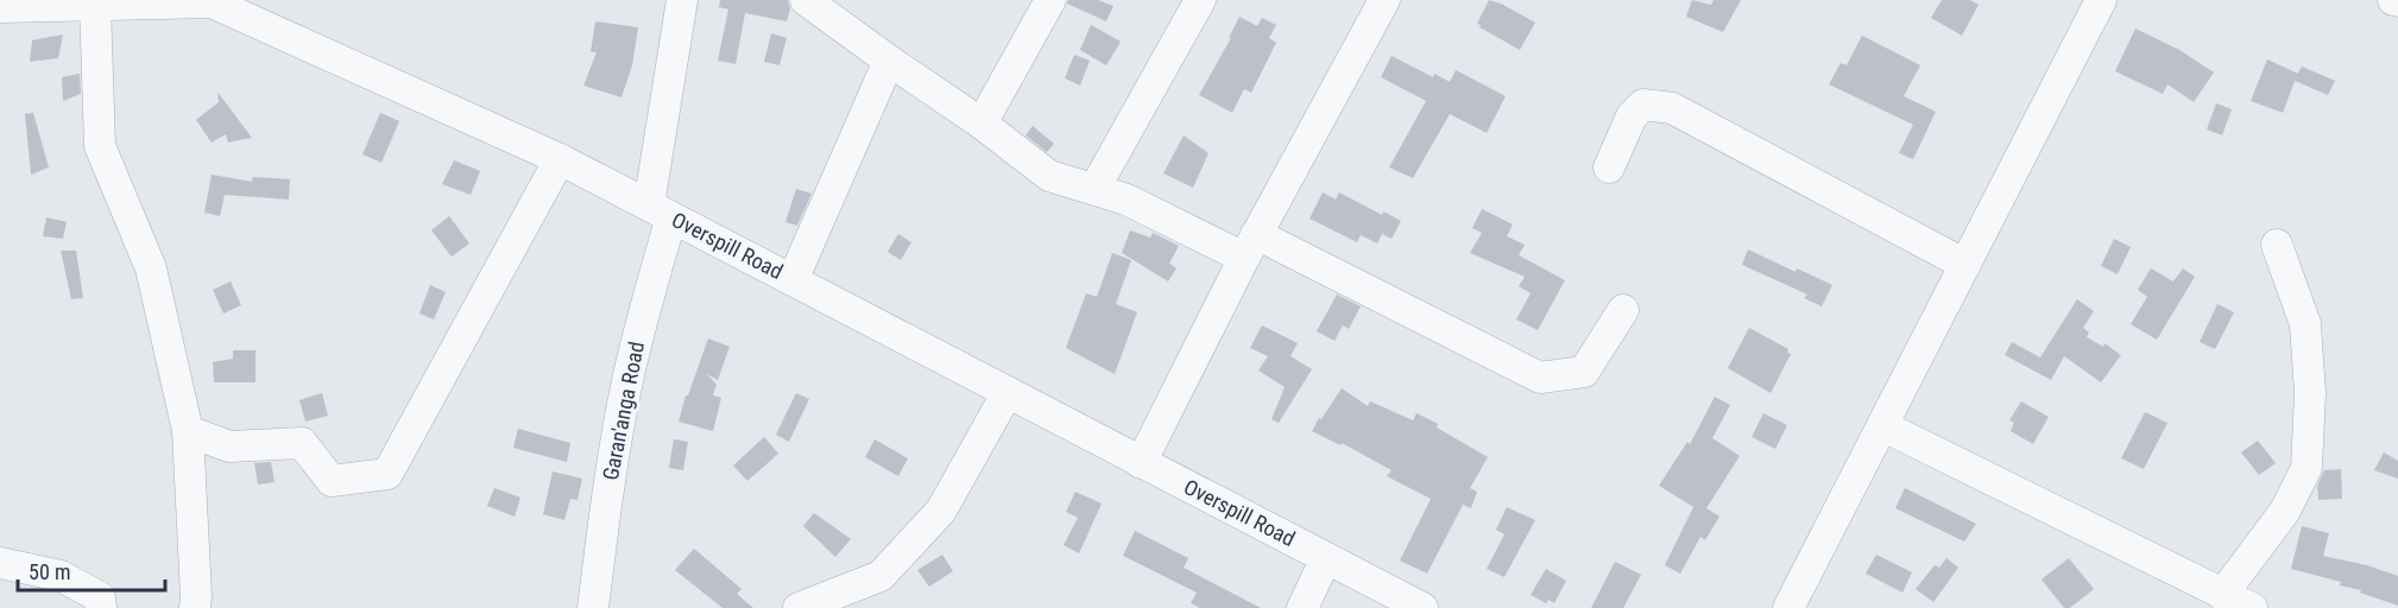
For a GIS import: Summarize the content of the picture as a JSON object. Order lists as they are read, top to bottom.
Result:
{
  "streets": {
    "street": ["Overspill Road", "Garan'anga Road"]
  },
  "crossings": [
    ["Overspill Road", "Garan'anga Road"]
  ],
  "scale_bar": "50 m"
}
